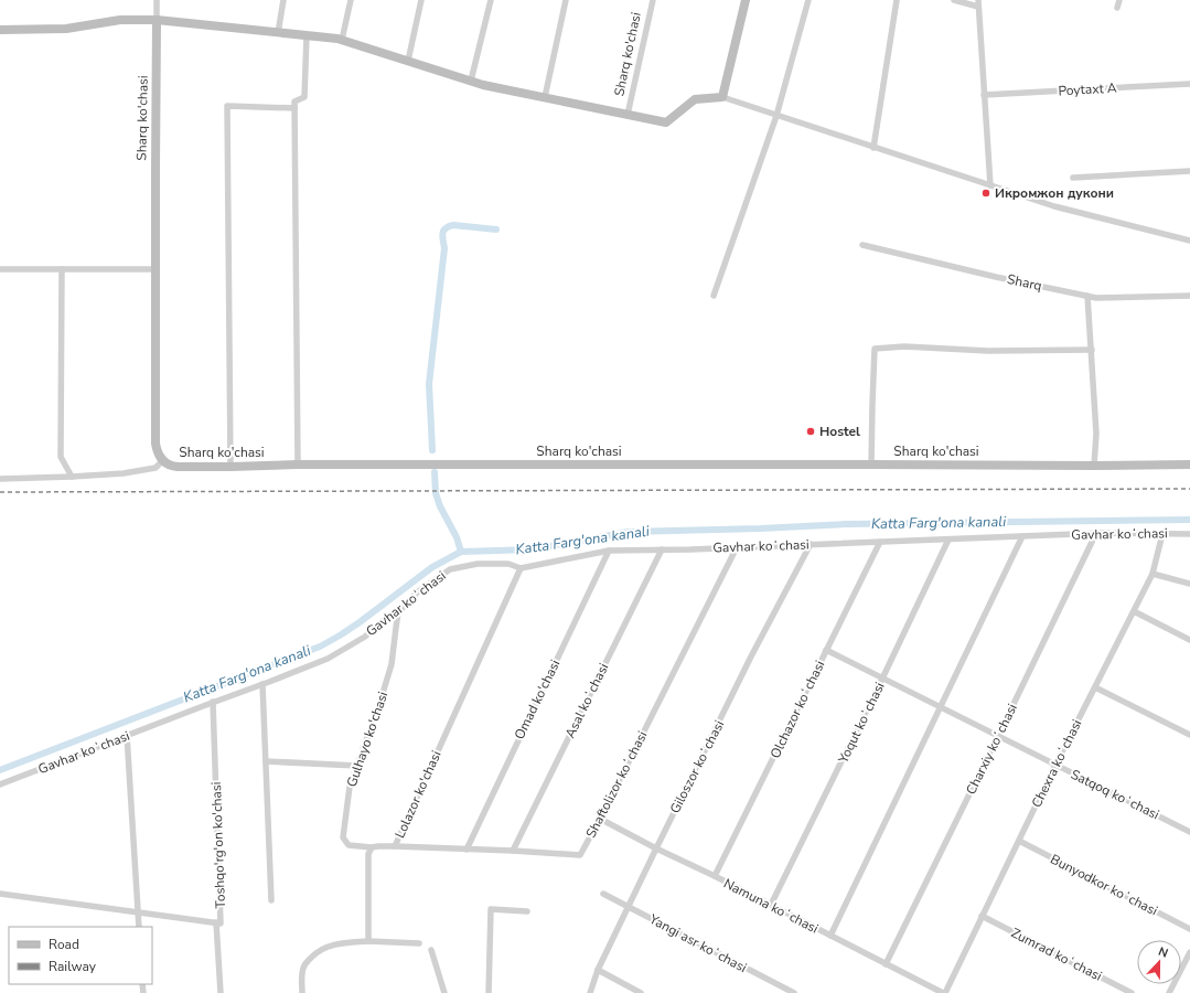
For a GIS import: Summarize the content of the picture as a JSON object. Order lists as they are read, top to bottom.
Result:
{
  "streets": {
    "main road": ["Sharq ko'chasi"],
    "street": [
      "Poytaxt A",
      "Sharq",
      "Gavhar koʻchasi",
      "Omad ko'chasi",
      "Asal koʻchasi",
      "Olchazor koʻchasi",
      "Yoqut koʻchasi",
      "Gulhayo ko'chasi",
      "Charxiy koʻchasi",
      "Chexra koʻchasi",
      "Giloszor koʻchasi",
      "Shaftolizor koʻchasi",
      "Lolazor ko'chasi",
      "Satqoq koʻchasi",
      "Toshqo'rg'on ko'chasi",
      "Bunyodkor koʻchasi",
      "Namuna koʻchasi",
      "Yangi asr koʻchasi",
      "Zumrad koʻchasi"
    ]
  },
  "crossings": [
    ["Gavhar koʻchasi", "Omad ko'chasi"],
    ["Gavhar koʻchasi", "Asal koʻchasi"],
    ["Gavhar koʻchasi", "Olchazor koʻchasi"],
    ["Gavhar koʻchasi", "Yoqut koʻchasi"],
    ["Gavhar koʻchasi", "Gulhayo ko'chasi"],
    ["Gavhar koʻchasi", "Charxiy koʻchasi"],
    ["Gavhar koʻchasi", "Chexra koʻchasi"],
    ["Gavhar koʻchasi", "Giloszor koʻchasi"],
    ["Gavhar koʻchasi", "Shaftolizor koʻchasi"],
    ["Gavhar koʻchasi", "Lolazor ko'chasi"],
    ["Gavhar koʻchasi", "Toshqo'rg'on ko'chasi"],
    ["Omad ko'chasi", "Shaftolizor koʻchasi"],
    ["Asal koʻchasi", "Shaftolizor koʻchasi"],
    ["Olchazor koʻchasi", "Satqoq koʻchasi"],
    ["Olchazor koʻchasi", "Namuna koʻchasi"],
    ["Yoqut koʻchasi", "Satqoq koʻchasi"],
    ["Yoqut koʻchasi", "Namuna koʻchasi"],
    ["Gulhayo ko'chasi", "Lolazor ko'chasi"],
    ["Charxiy koʻchasi", "Satqoq koʻchasi"],
    ["Charxiy koʻchasi", "Namuna koʻchasi"],
    ["Chexra koʻchasi", "Satqoq koʻchasi"],
    ["Chexra koʻchasi", "Bunyodkor koʻchasi"],
    ["Chexra koʻchasi", "Namuna koʻchasi"],
    ["Chexra koʻchasi", "Zumrad koʻchasi"],
    ["Giloszor koʻchasi", "Namuna koʻchasi"],
    ["Giloszor koʻchasi", "Yangi asr koʻchasi"],
    ["Shaftolizor koʻchasi", "Lolazor ko'chasi"],
    ["Shaftolizor koʻchasi", "Namuna koʻchasi"]
  ],
  "water": ["Katta Farg'ona kanali"],
  "places": ["Икромжон дукони", "Hostel"],
  "legend": ["Road", "Railway"],
  "north": "top"
}
